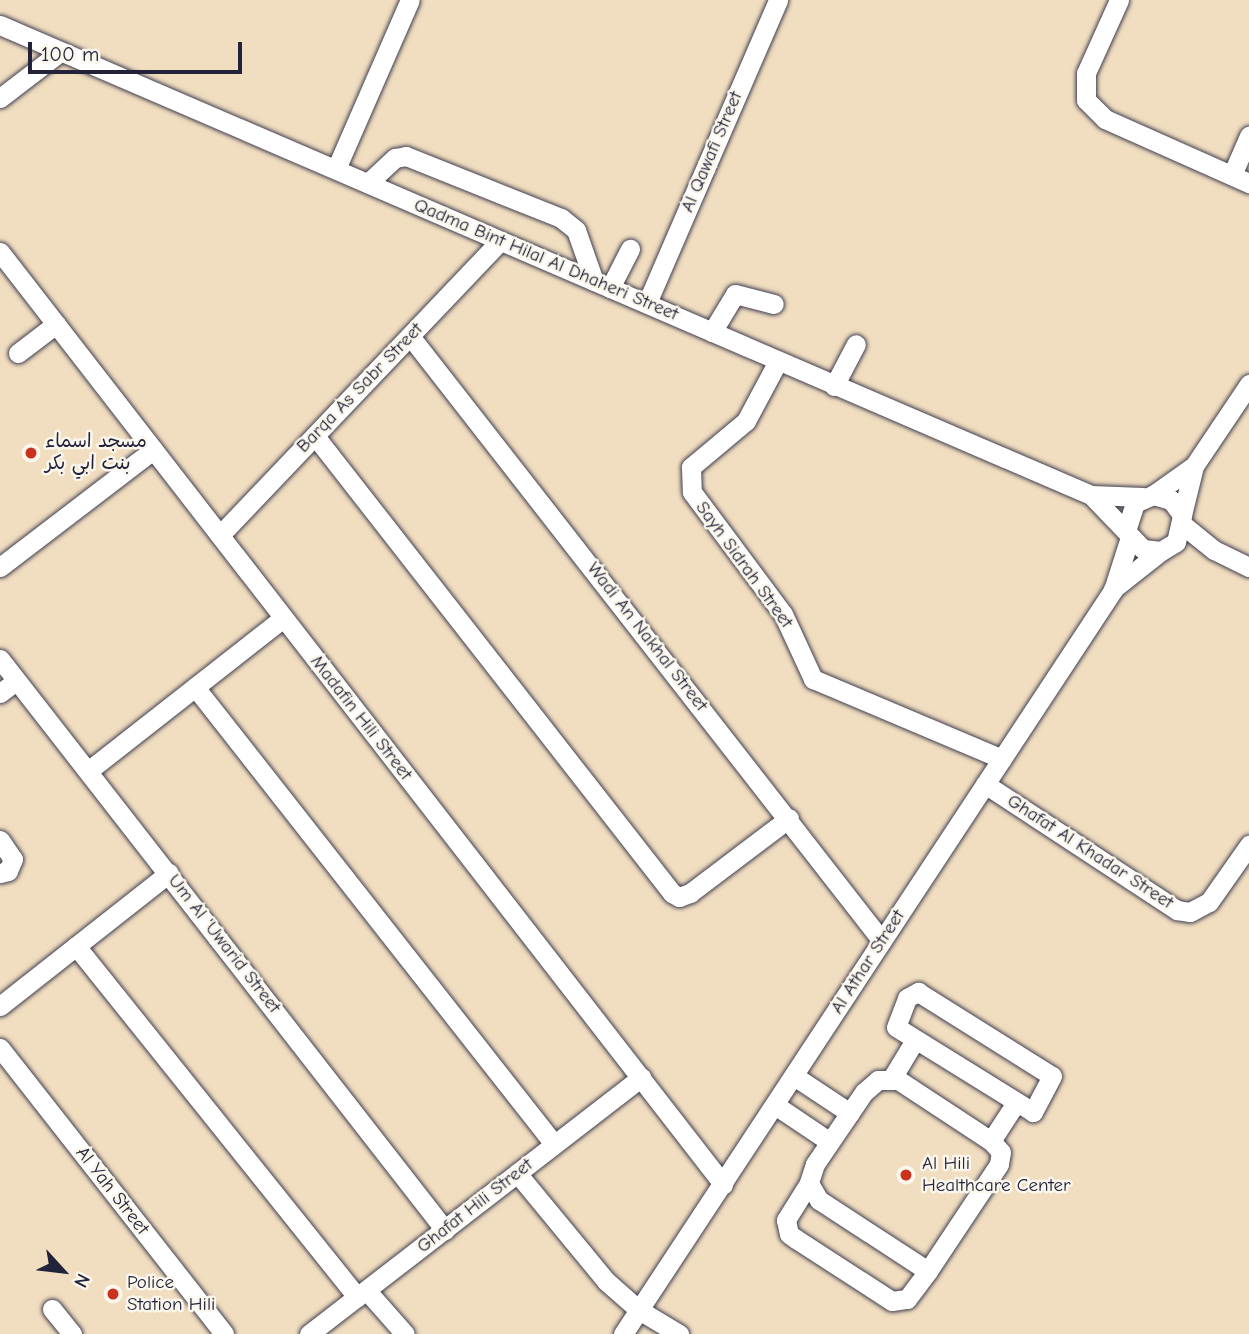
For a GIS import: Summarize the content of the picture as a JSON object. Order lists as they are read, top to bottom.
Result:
{
  "streets": {
    "street": [
      "Al Qawafi Street",
      "Qadma Bint Hilal Al Dhaheri Street",
      "Barqa As Sabr Street",
      "Sayh Sidrah Street",
      "Wadi An Nakhal Street",
      "Madafin Hili Street",
      "Ghafat Al Khadar Street",
      "Um Al 'Uwarid Street",
      "Al Athar Street",
      "Al Yah Street",
      "Ghafat Hili Street"
    ]
  },
  "crossings": [
    ["Al Qawafi Street", "Qadma Bint Hilal Al Dhaheri Street"],
    ["Qadma Bint Hilal Al Dhaheri Street", "Barqa As Sabr Street"],
    ["Qadma Bint Hilal Al Dhaheri Street", "Sayh Sidrah Street"],
    ["Qadma Bint Hilal Al Dhaheri Street", "Al Athar Street"],
    ["Barqa As Sabr Street", "Wadi An Nakhal Street"],
    ["Barqa As Sabr Street", "Madafin Hili Street"],
    ["Sayh Sidrah Street", "Al Athar Street"],
    ["Wadi An Nakhal Street", "Al Athar Street"],
    ["Madafin Hili Street", "Al Athar Street"],
    ["Madafin Hili Street", "Ghafat Hili Street"],
    ["Ghafat Al Khadar Street", "Al Athar Street"],
    ["Um Al 'Uwarid Street", "Ghafat Hili Street"]
  ],
  "places": ["مسجد اسماء بنت ابي بكر", "Al Hili Healthcare Center", "Police Station Hili"],
  "scale_bar": "100 m",
  "north": "bottom right"
}
